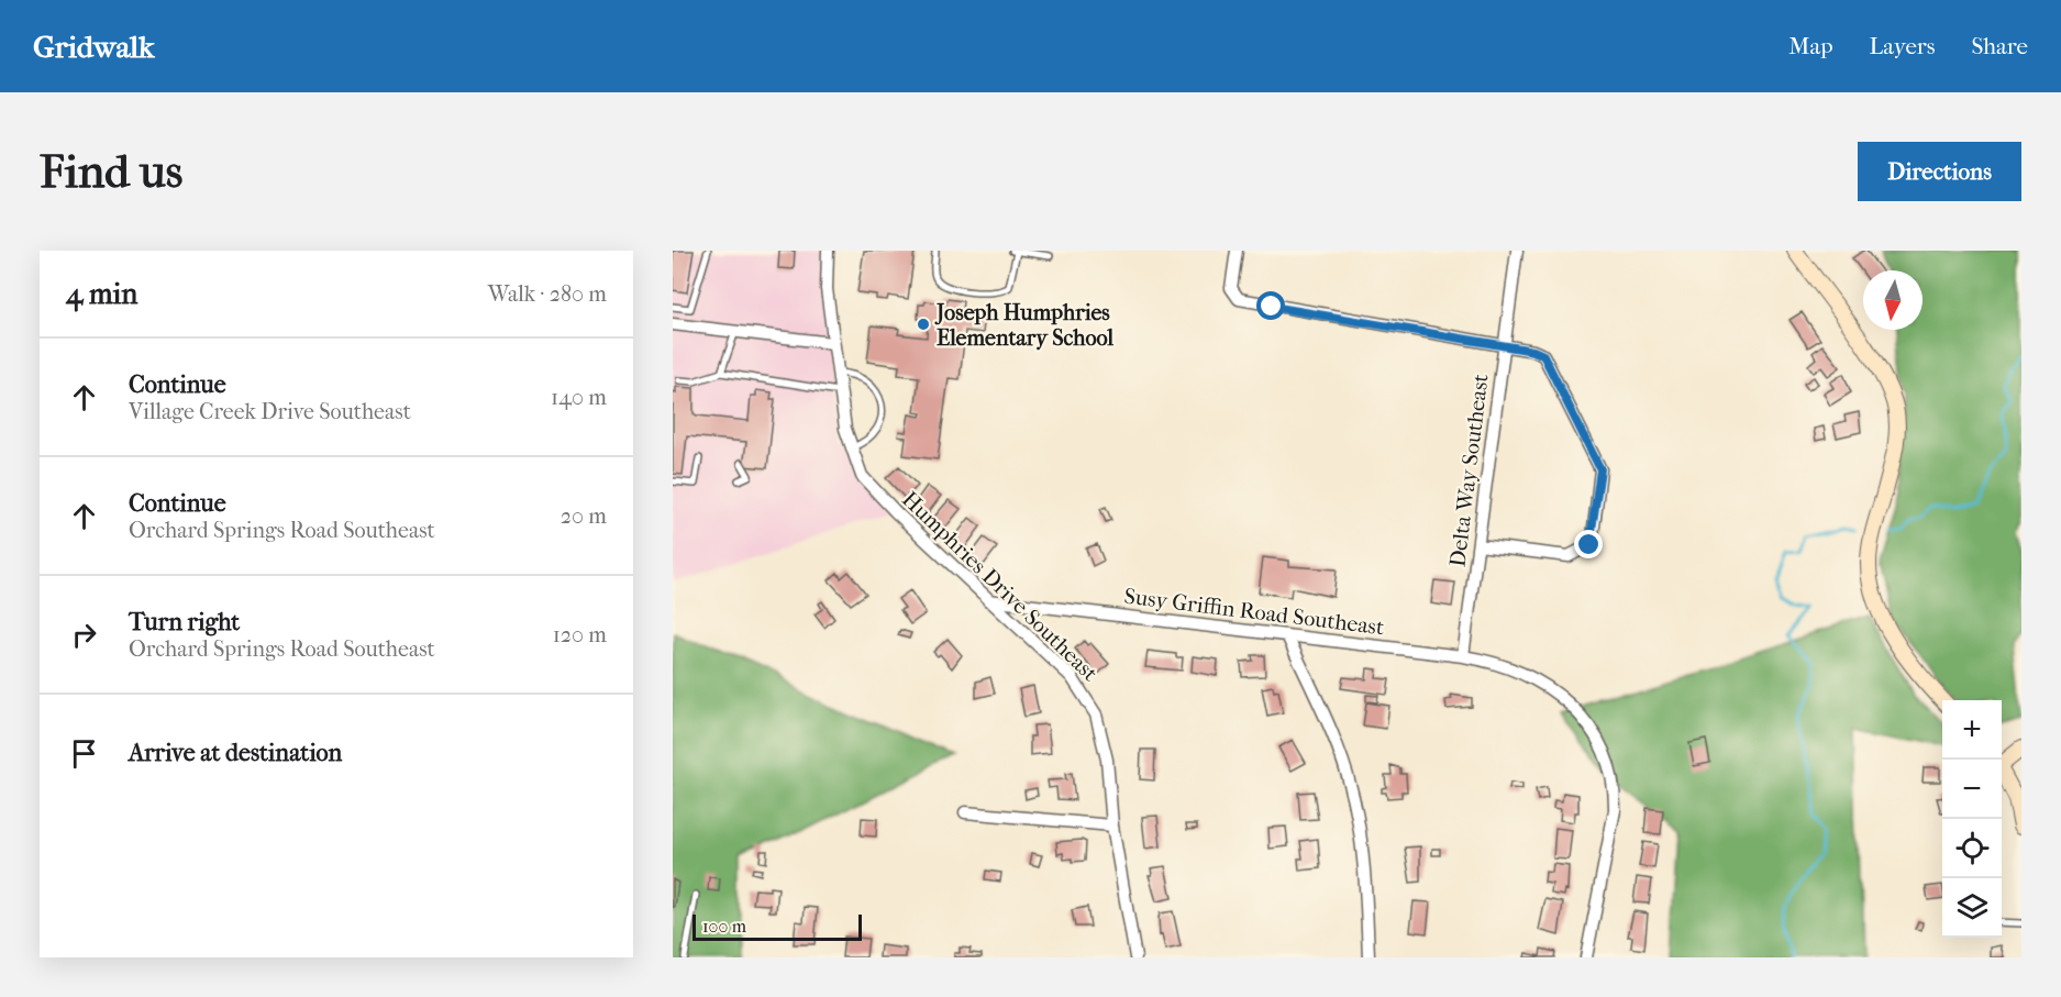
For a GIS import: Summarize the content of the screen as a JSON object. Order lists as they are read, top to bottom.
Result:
{
  "streets": {
    "street": ["Delta Way Southeast", "Humphries Drive Southeast", "Susy Griffin Road Southeast"]
  },
  "crossings": [
    ["Delta Way Southeast", "Susy Griffin Road Southeast"],
    ["Humphries Drive Southeast", "Susy Griffin Road Southeast"]
  ],
  "places": ["Joseph Humphries Elementary School"],
  "scale_bar": "100 m",
  "north": "bottom",
  "page": {
    "header": "Gridwalk",
    "nav": ["Map", "Layers", "Share"],
    "buttons": "Directions",
    "title": "Find us",
    "heading": ["4 min", "Walk · 280 m"],
    "list": [
      ["Continue", "Village Creek Drive Southeast", "140 m"],
      ["Continue", "Orchard Springs Road Southeast", "20 m"],
      ["Turn right", "Orchard Springs Road Southeast", "120 m"],
      "Arrive at destination"
    ],
    "map_buttons": ["+", "−"],
    "scale": "100 m"
  }
}
